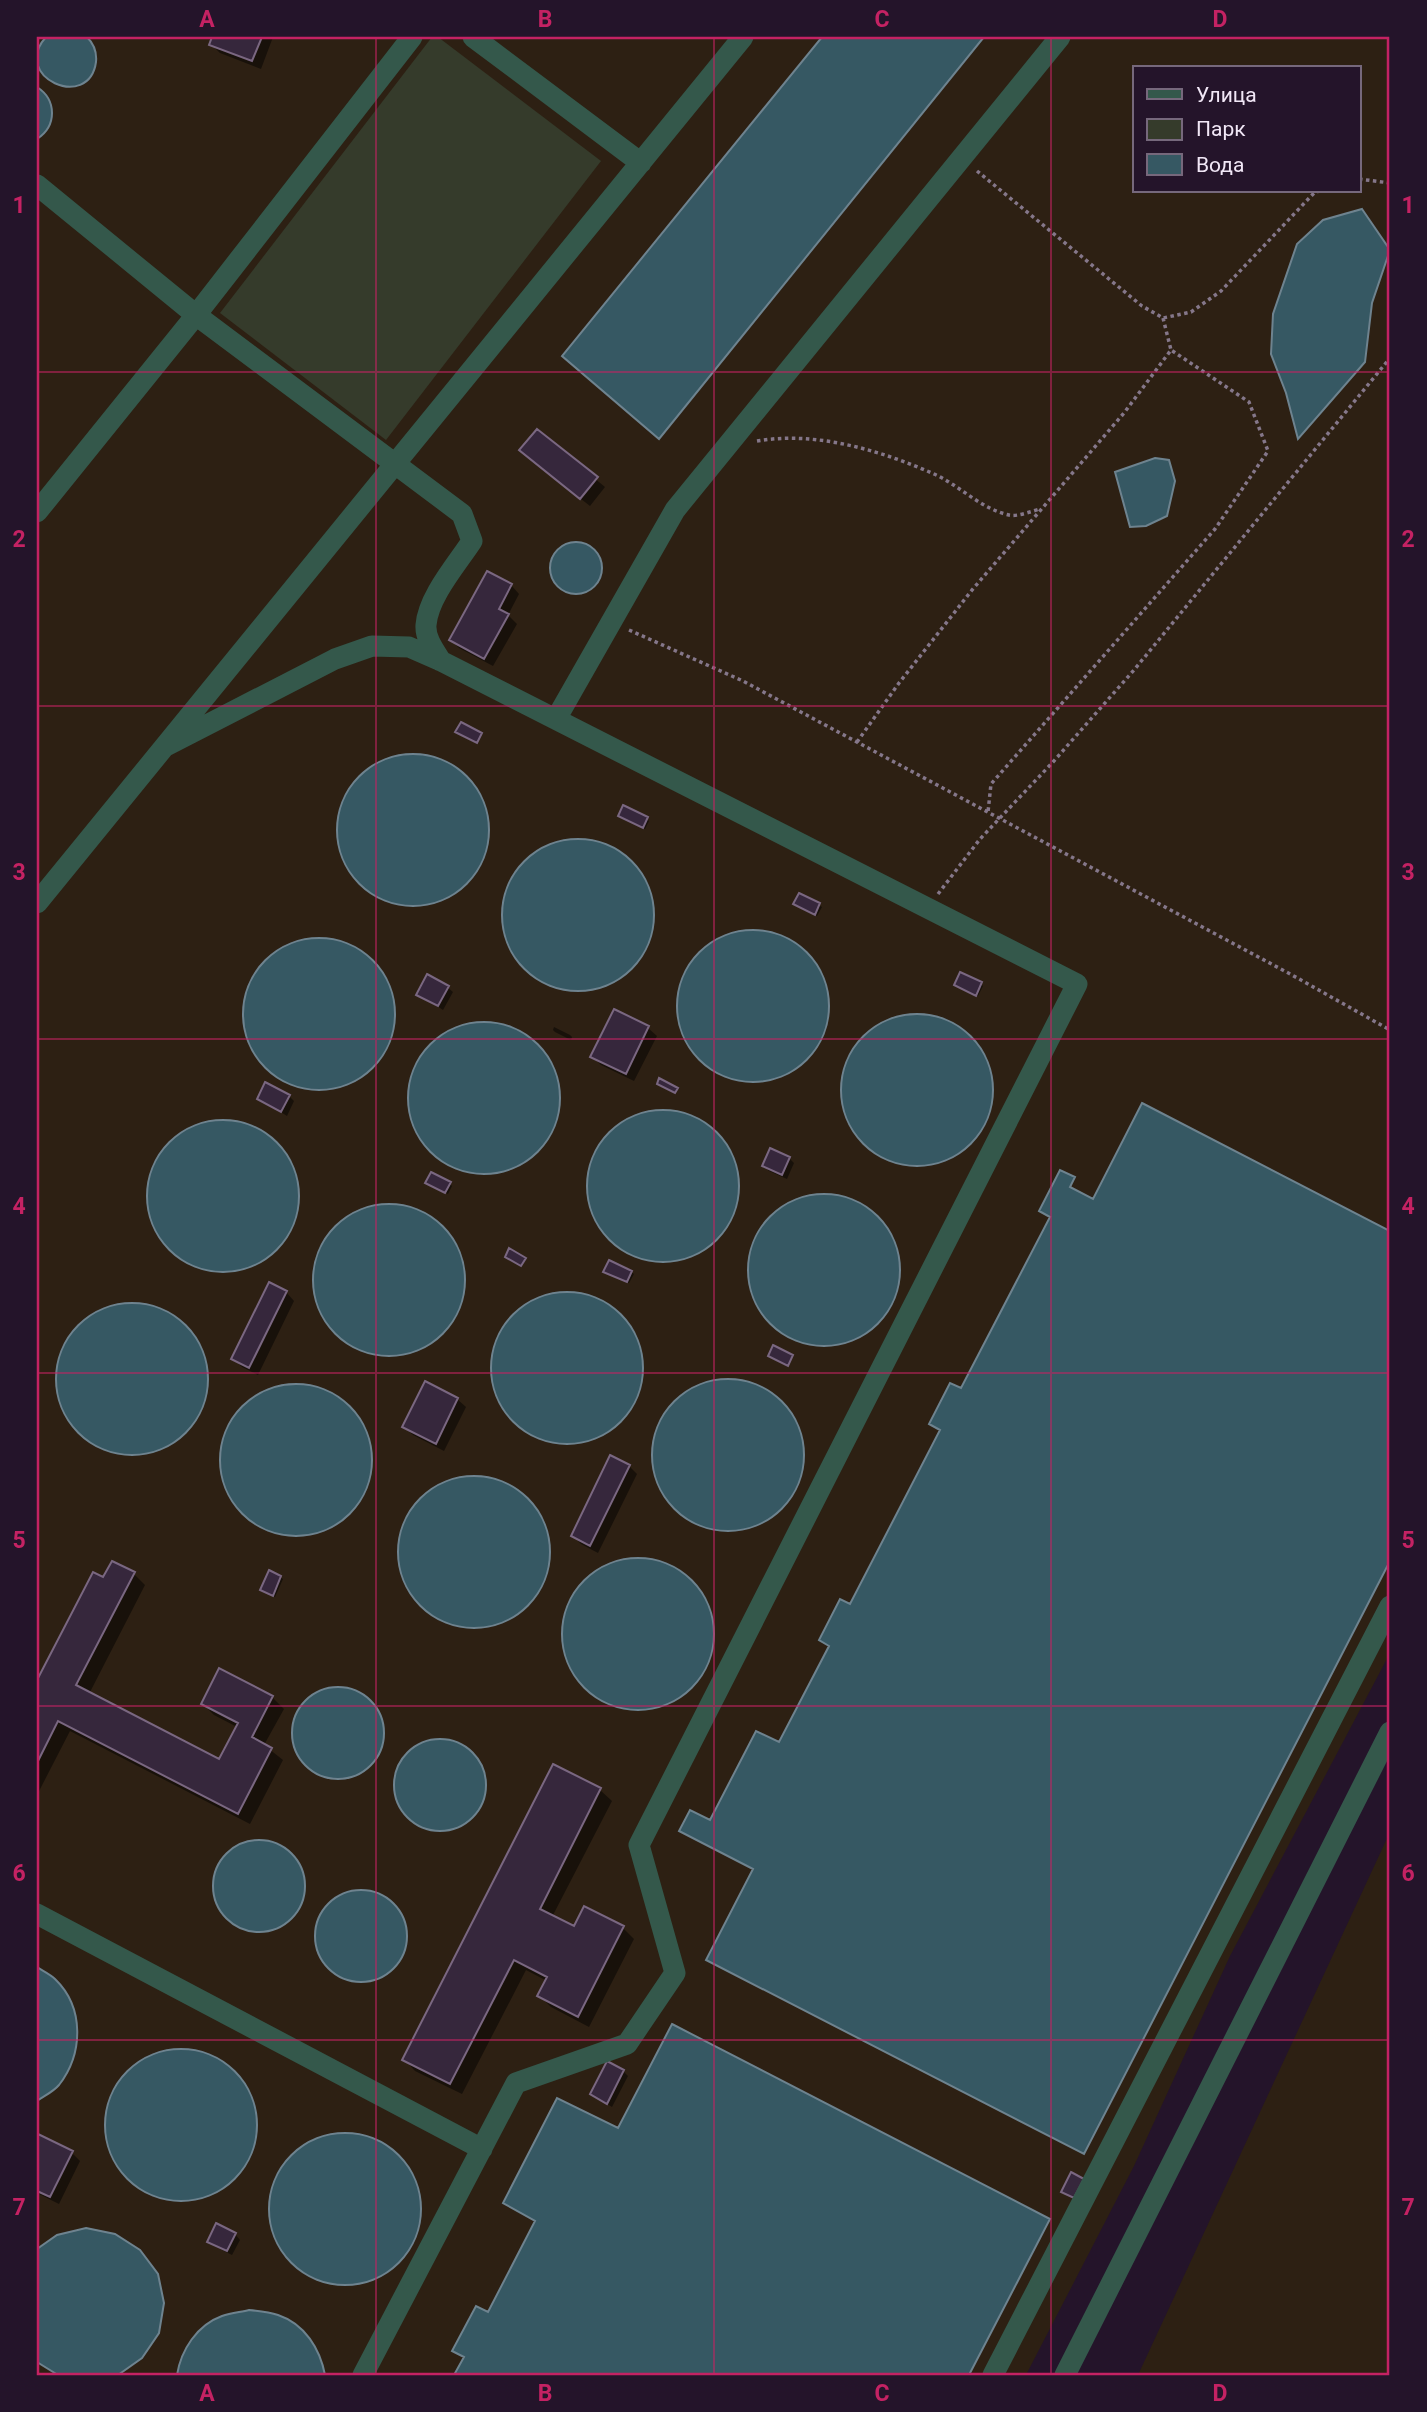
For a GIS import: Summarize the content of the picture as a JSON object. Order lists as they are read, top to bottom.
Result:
{
  "legend": ["Улица", "Парк", "Вода"],
  "grid": {
    "columns": [
      "A",
      "B",
      "C",
      "D"
    ],
    "rows": [
      "1",
      "2",
      "3",
      "4",
      "5",
      "6",
      "7"
    ]
  }
}
